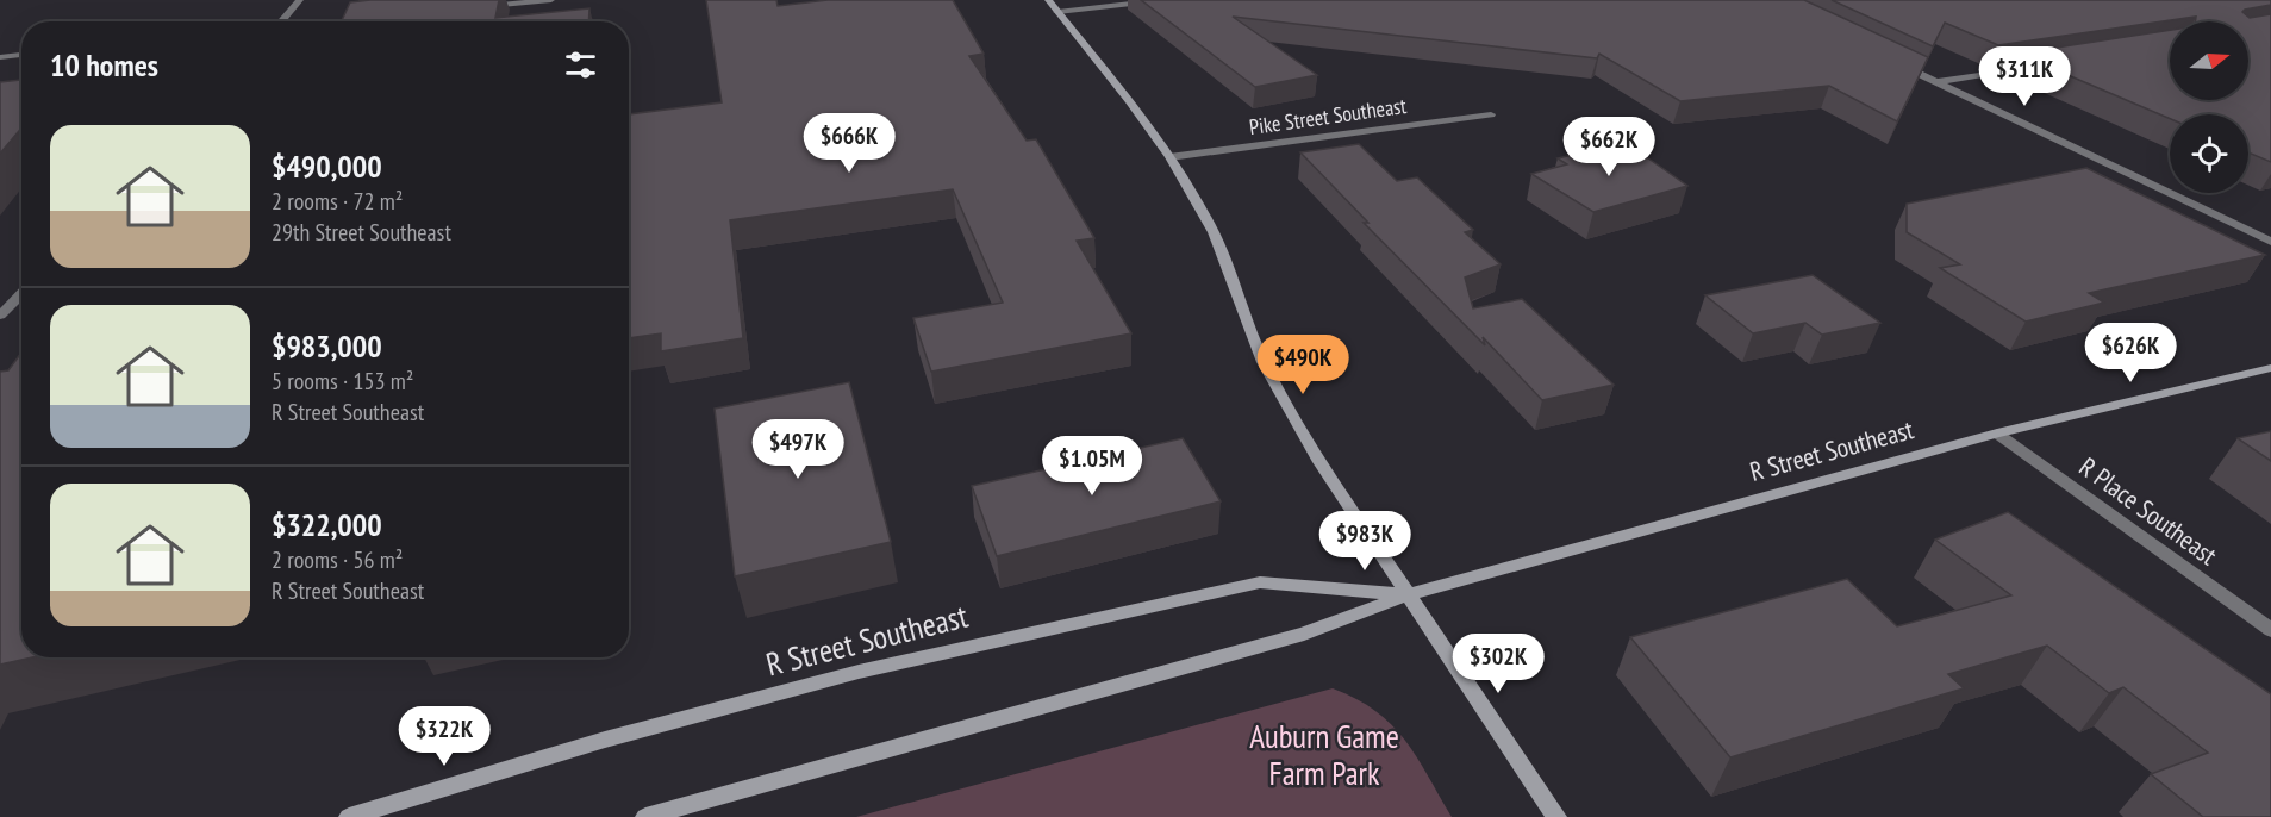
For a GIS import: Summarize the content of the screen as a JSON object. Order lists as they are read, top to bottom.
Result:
{
  "streets": {
    "street": ["Pike Street Southeast", "R Street Southeast", "R Place Southeast"]
  },
  "crossings": [
    ["R Street Southeast", "R Place Southeast"]
  ],
  "parks": ["Auburn Game Farm Park"],
  "north": "right",
  "page": {
    "heading": "10 homes",
    "price": [
      "$311K",
      "$666K",
      "$662K",
      "$626K",
      "$490K",
      "$497K",
      "$1.05M",
      "$983K",
      "$302K",
      "$322K"
    ],
    "list": [
      {
        "name": "$490,000",
        "note": "2 rooms · 72 m² · 29th Street Southeast"
      },
      {
        "name": "$983,000",
        "note": "5 rooms · 153 m² · R Street Southeast"
      },
      {
        "name": "$322,000",
        "note": "2 rooms · 56 m² · R Street Southeast"
      }
    ]
  }
}
